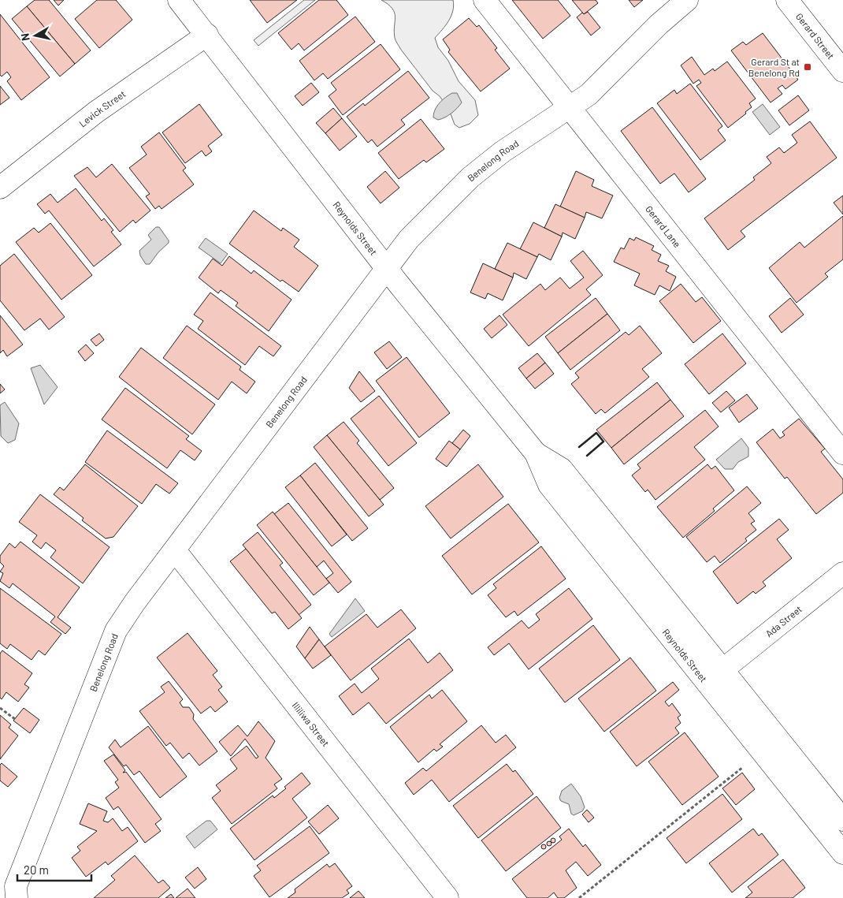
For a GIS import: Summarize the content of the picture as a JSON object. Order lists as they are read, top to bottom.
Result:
{
  "streets": {
    "street": [
      "Gerard Street",
      "Levick Street",
      "Benelong Road",
      "Gerard Lane",
      "Reynolds Street",
      "Ada Street",
      "Illiliwa Street"
    ]
  },
  "crossings": [
    ["Levick Street", "Reynolds Street"],
    ["Benelong Road", "Gerard Lane"],
    ["Benelong Road", "Reynolds Street"],
    ["Benelong Road", "Illiliwa Street"],
    ["Reynolds Street", "Ada Street"]
  ],
  "places": {
    "transit": ["Gerard St at Benelong Rd"]
  },
  "scale_bar": "20 m",
  "north": "left"
}
